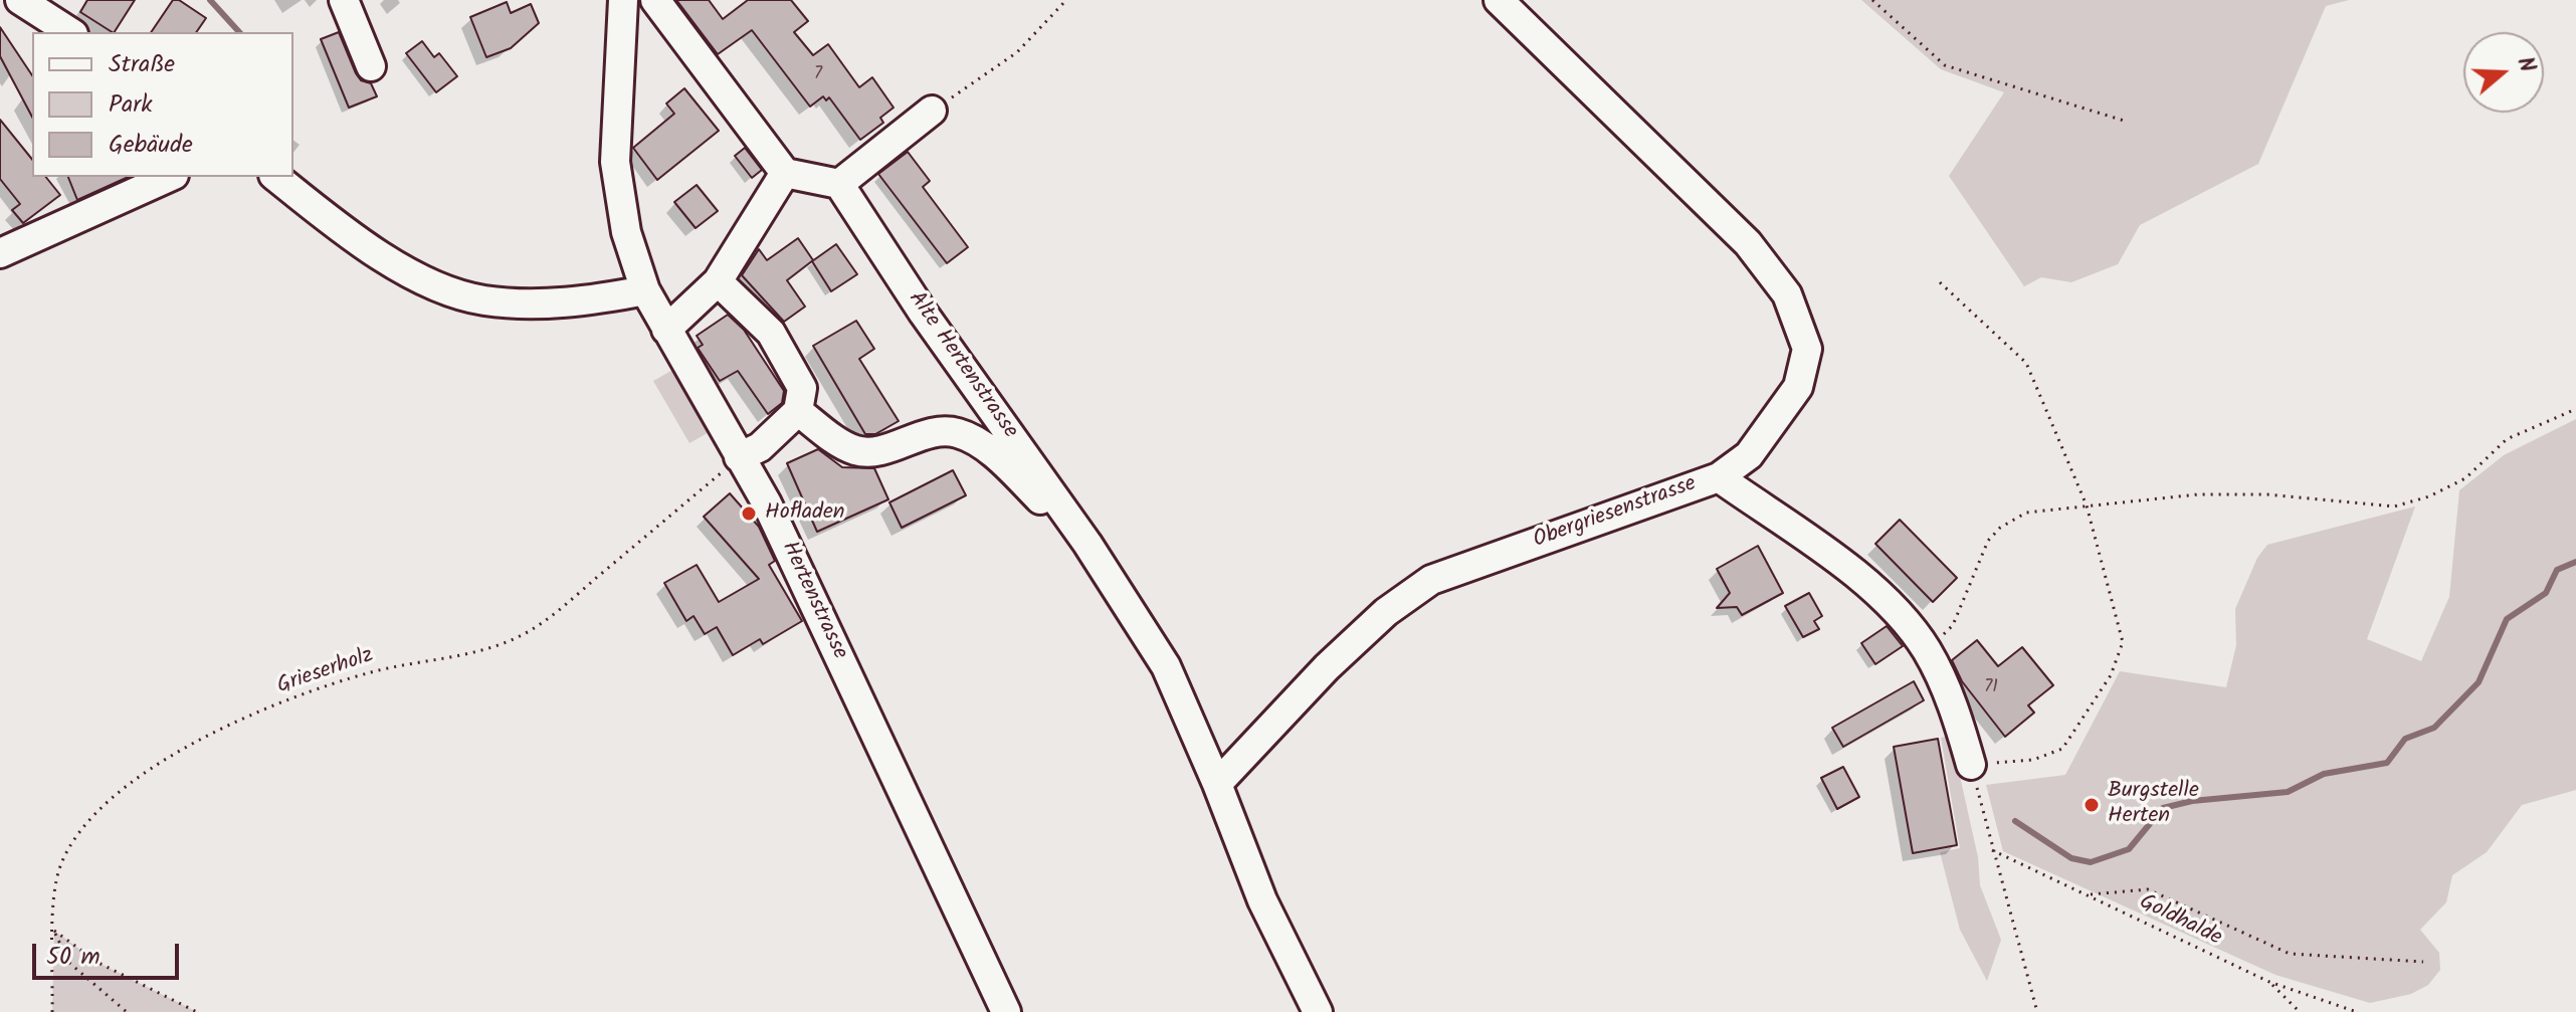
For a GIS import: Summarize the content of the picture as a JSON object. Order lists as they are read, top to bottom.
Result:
{
  "streets": {
    "street": ["Alte Hertenstrasse", "Obergriesenstrasse", "Hertenstrasse"],
    "path": ["Grieserholz", "Goldhalde"]
  },
  "crossings": [
    ["Alte Hertenstrasse", "Obergriesenstrasse"],
    ["Hertenstrasse", "Grieserholz"]
  ],
  "places": ["Hofladen", "Burgstelle Herten"],
  "house_numbers": ["7", "71"],
  "legend": ["Straße", "Park", "Gebäude"],
  "scale_bar": "50 m",
  "north": "right"
}
